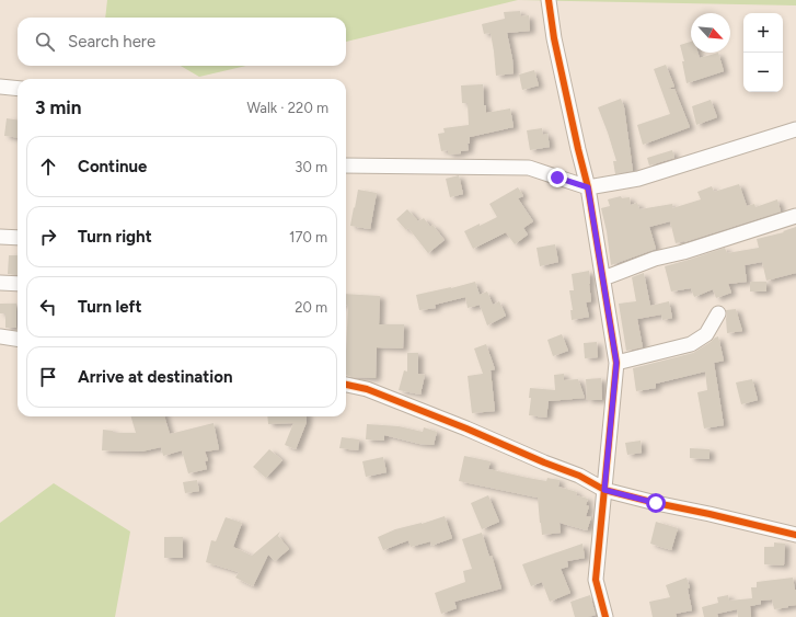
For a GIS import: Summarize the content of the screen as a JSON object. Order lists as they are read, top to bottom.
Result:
{
  "north": "bottom right",
  "page": {
    "map_buttons": ["+", "−"],
    "search": "Search here",
    "heading": ["3 min", "Walk · 220 m"],
    "list": [
      ["Continue", "30 m"],
      ["Turn right", "170 m"],
      ["Turn left", "20 m"],
      "Arrive at destination"
    ]
  }
}
